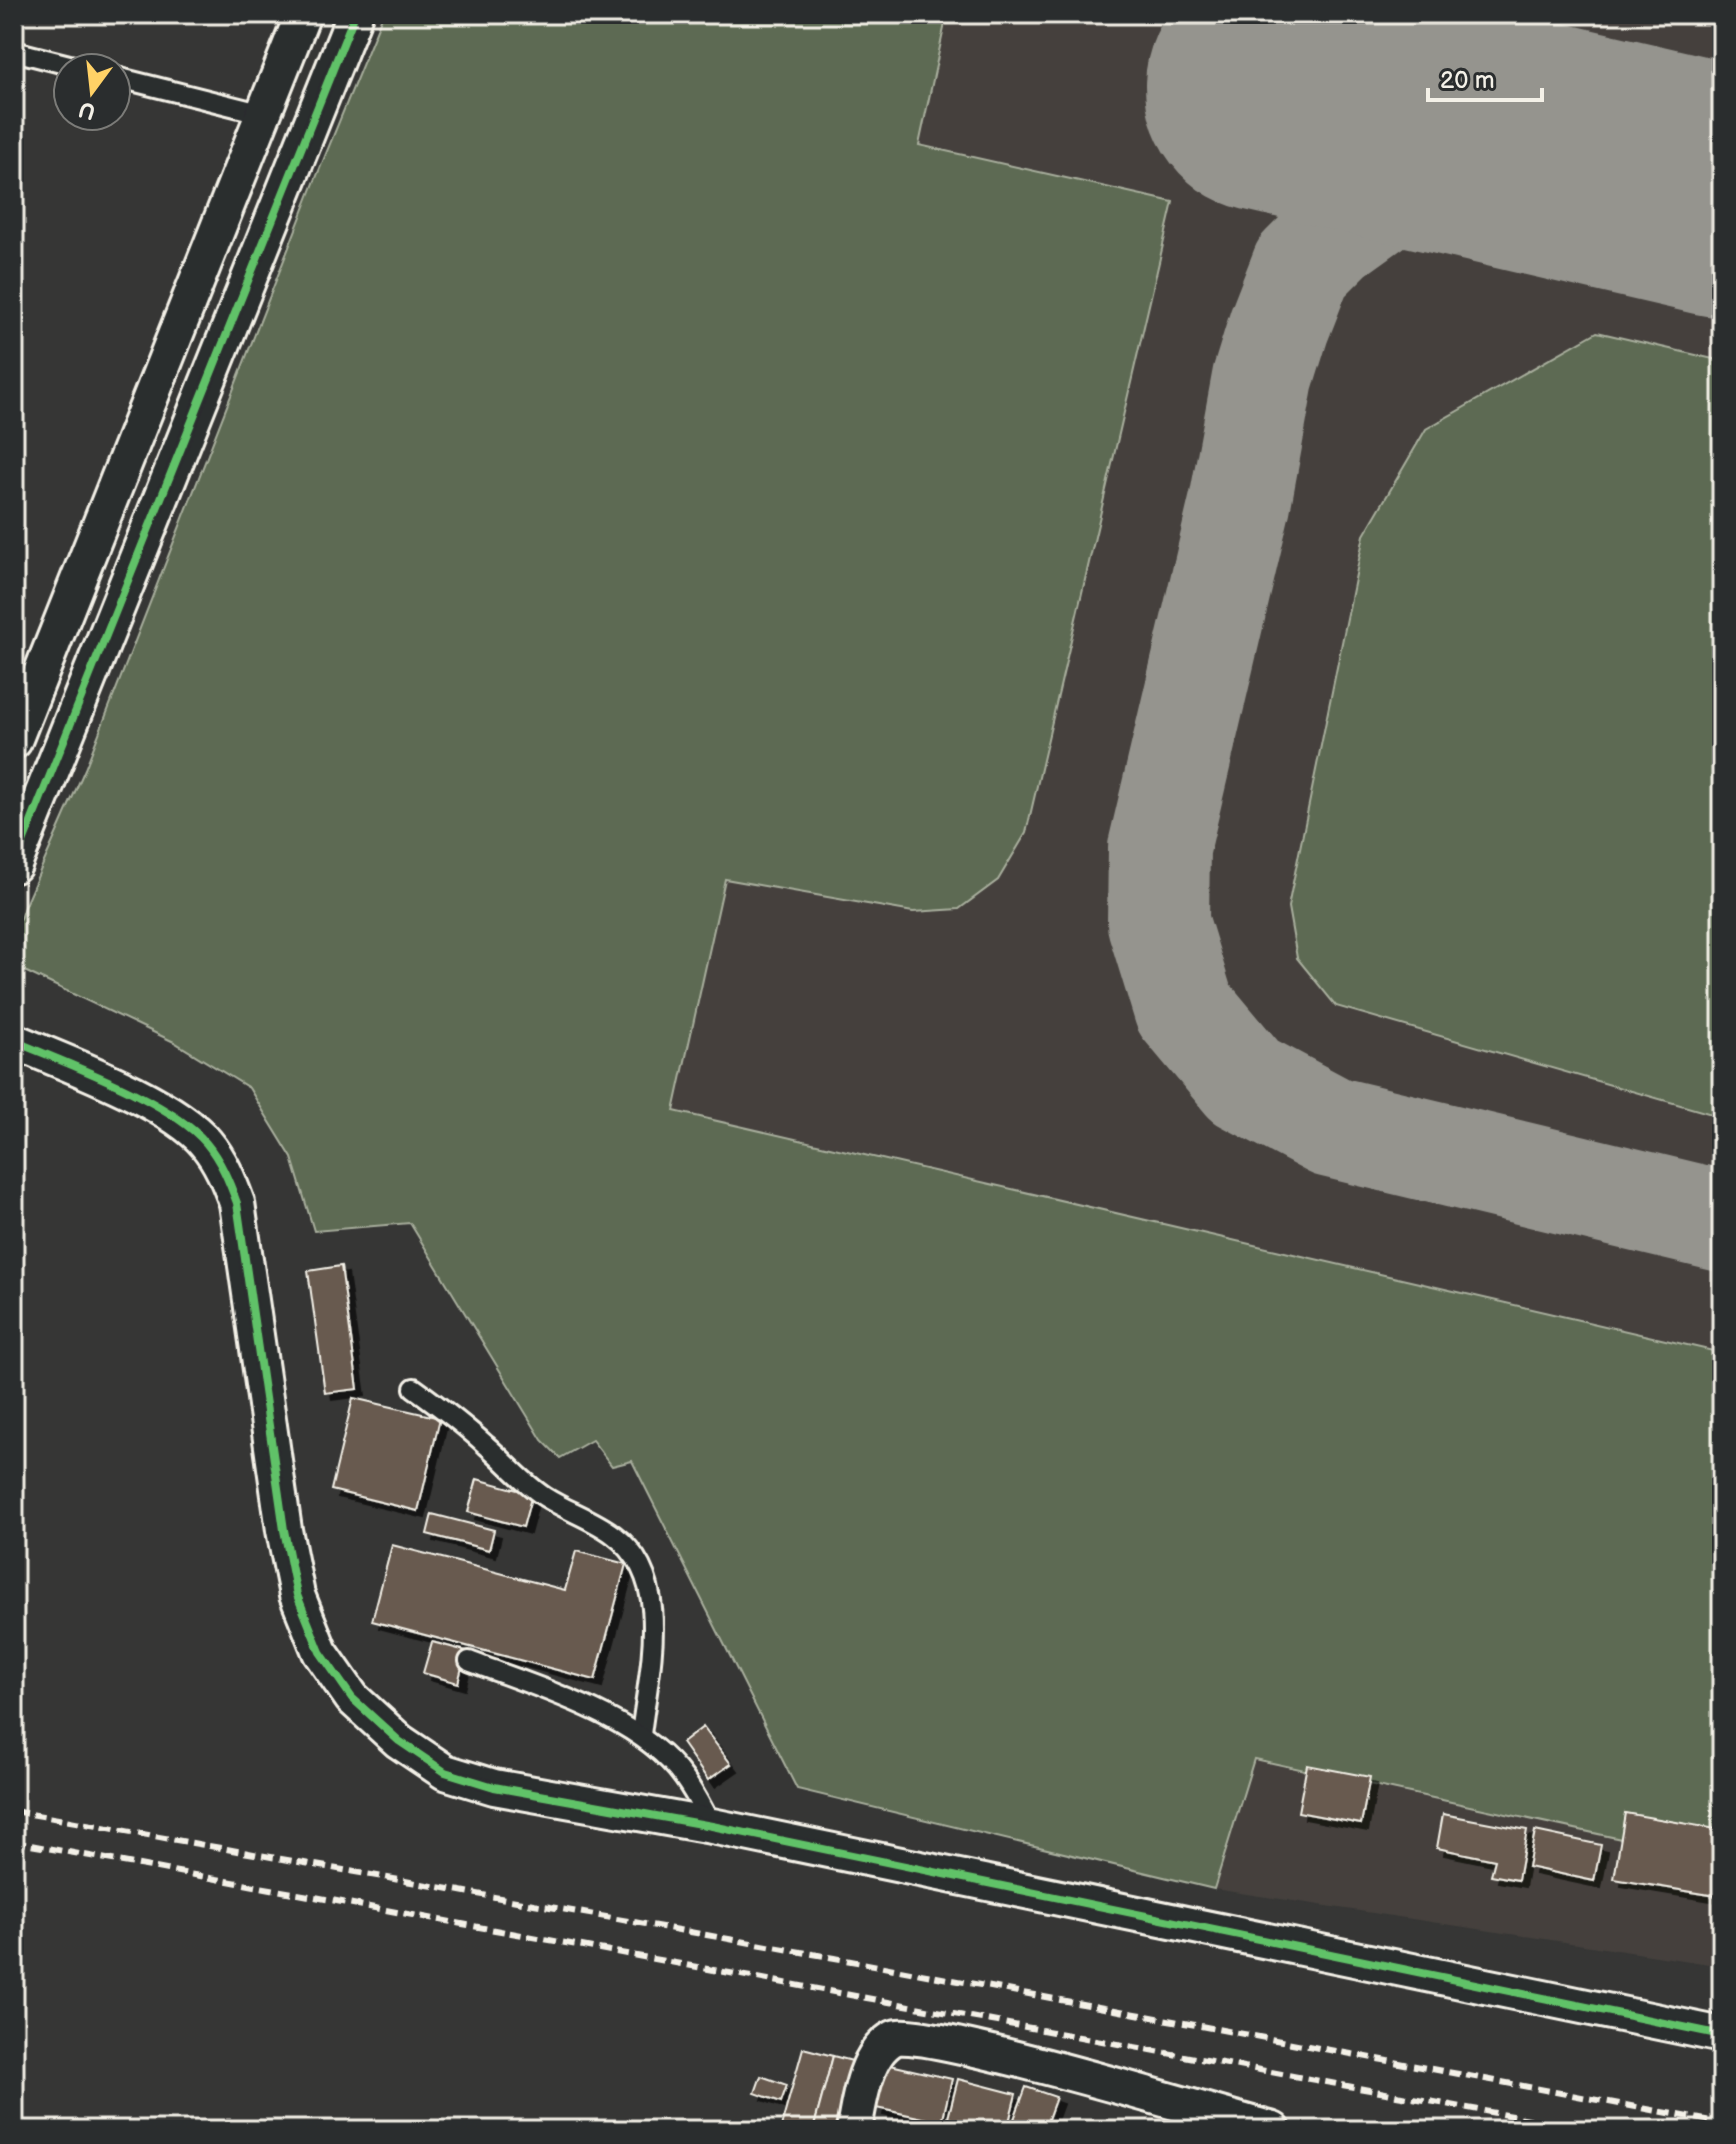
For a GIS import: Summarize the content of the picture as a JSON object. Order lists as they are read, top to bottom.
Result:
{
  "scale_bar": "20 m",
  "north": "bottom"
}
